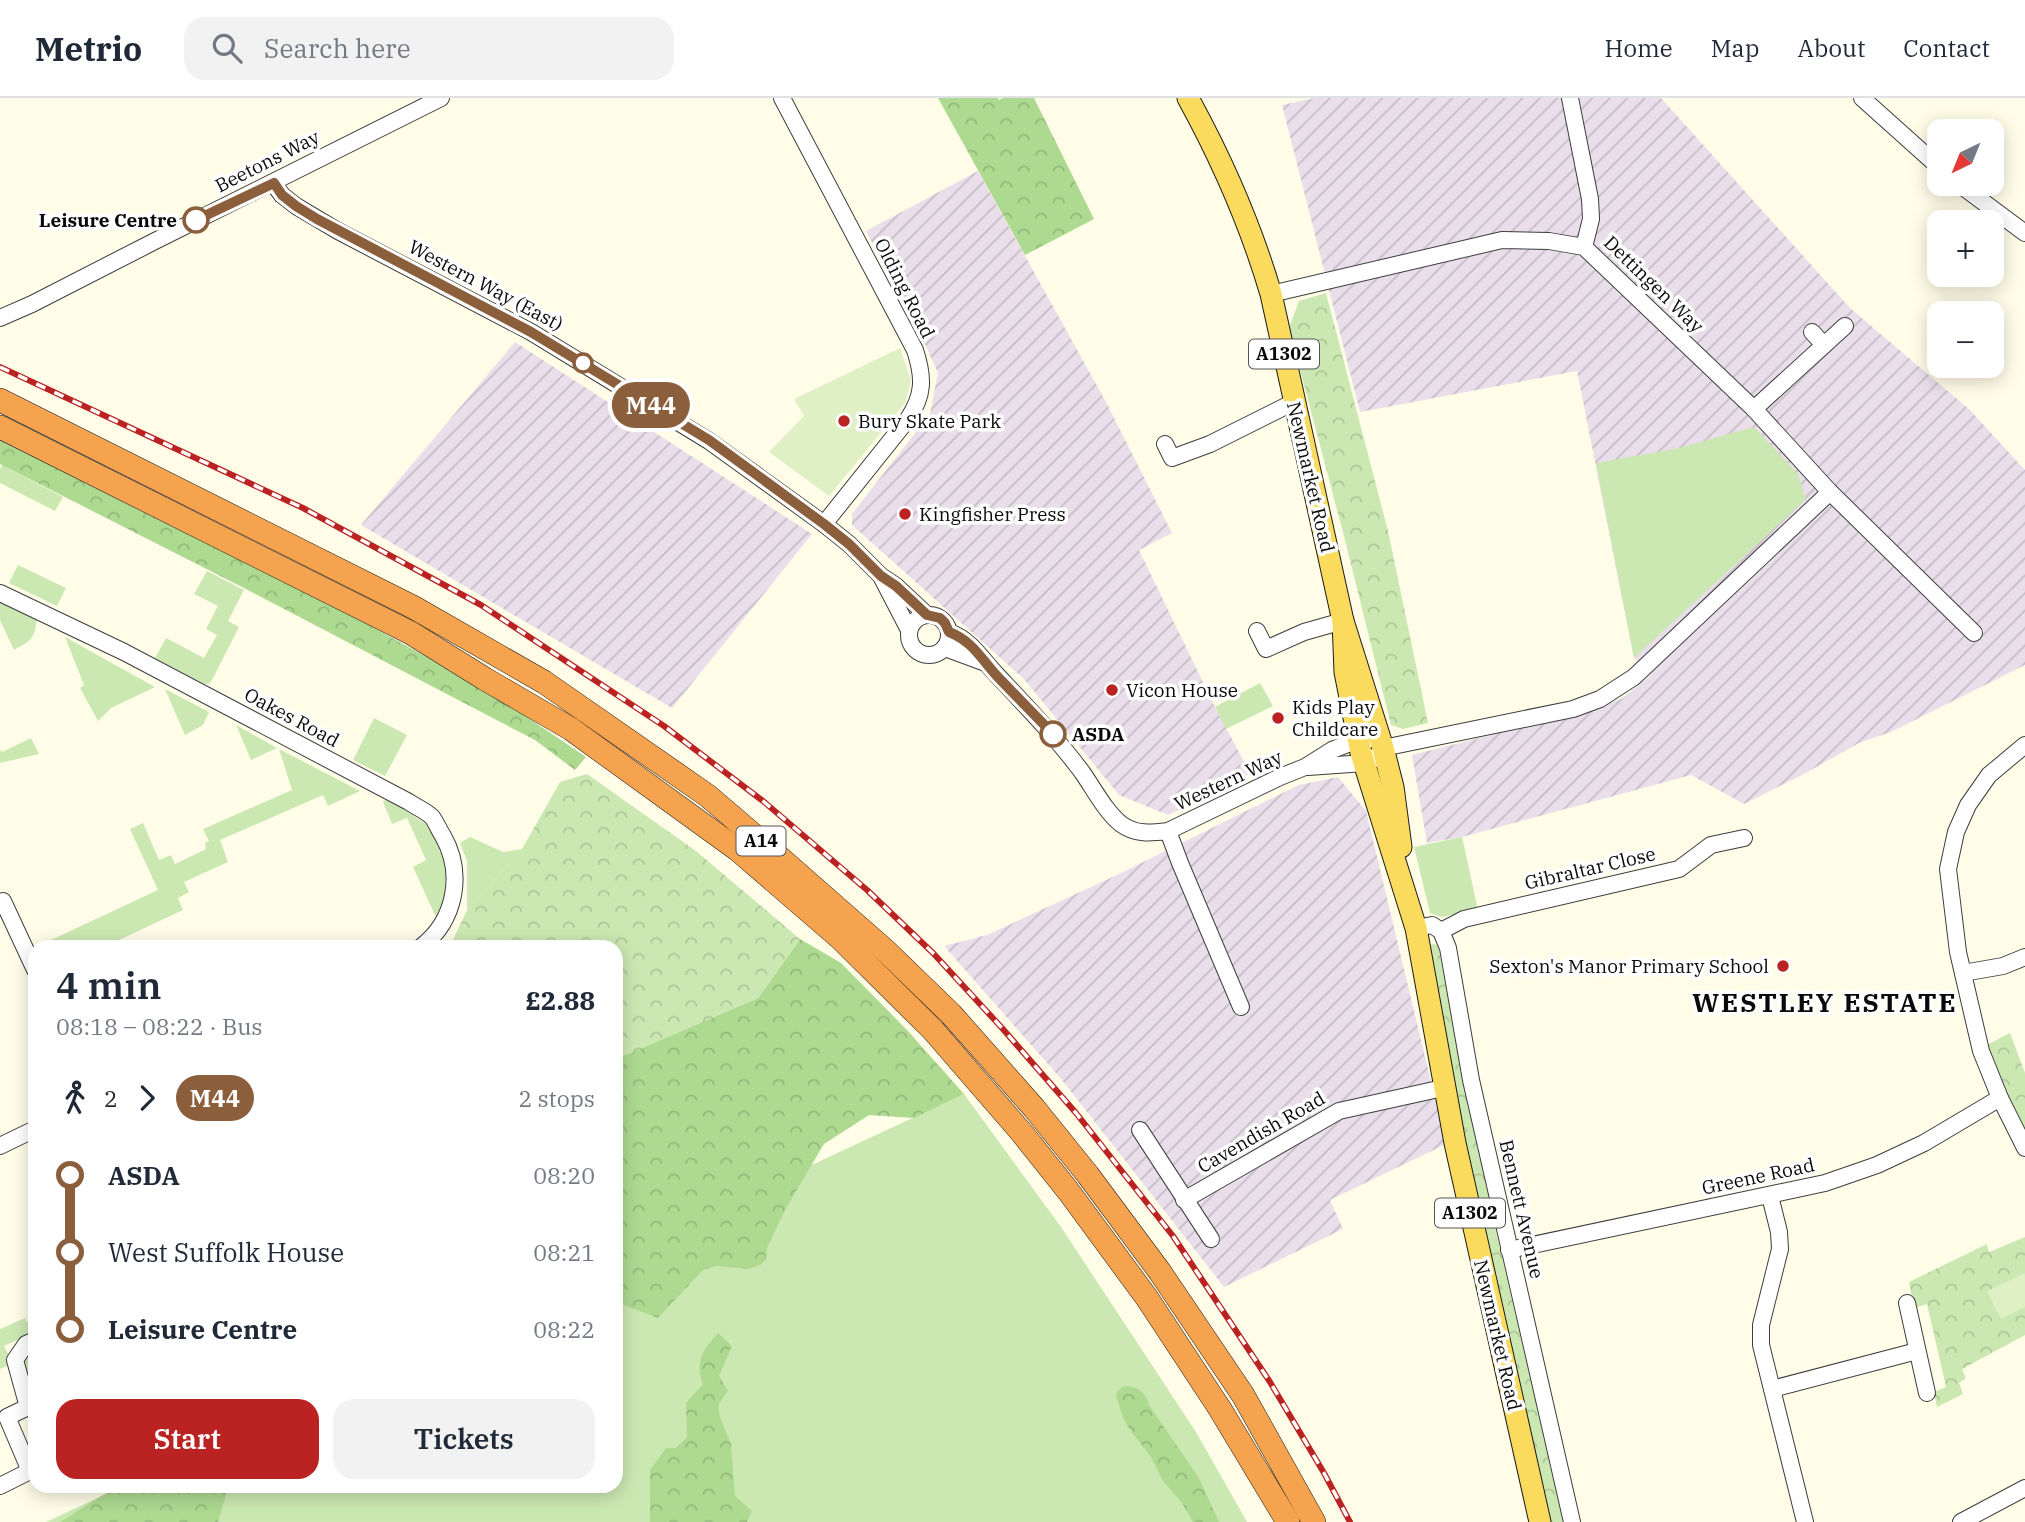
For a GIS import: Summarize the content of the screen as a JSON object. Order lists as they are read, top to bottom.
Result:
{
  "streets": {
    "highway": ["A14"],
    "main road": ["A1302", "Newmarket Road"],
    "street": [
      "Beetons Way",
      "Dettingen Way",
      "Western Way (East)",
      "Olding Road",
      "Oakes Road",
      "Western Way",
      "Gibraltar Close",
      "Cavendish Road",
      "Greene Road",
      "Bennett Avenue"
    ]
  },
  "crossings": [
    ["Beetons Way", "Western Way (East)"],
    ["Dettingen Way", "Newmarket Road"],
    ["Western Way (East)", "Olding Road"],
    ["Newmarket Road", "Western Way"],
    ["Newmarket Road", "Cavendish Road"],
    ["Gibraltar Close", "Bennett Avenue"],
    ["Greene Road", "Bennett Avenue"]
  ],
  "districts": ["WESTLEY ESTATE"],
  "places": [
    "Leisure Centre",
    "Bury Skate Park",
    "Kingfisher Press",
    "Vicon House",
    "Kids Play Childcare",
    "ASDA",
    "Sexton's Manor Primary School"
  ],
  "lines": ["bus line M44"],
  "north": "bottom left",
  "page": {
    "header": "Metrio",
    "search": "Search here",
    "nav": [
      "Home",
      "Map",
      "About",
      "Contact"
    ],
    "on_map": "M44",
    "map_buttons": ["+", "−"],
    "heading": ["4 min", "08:18 – 08:22 · Bus", "£2.88"],
    "legs": ["2", "M44", "2 stops"],
    "list": [
      {
        "name": "ASDA",
        "value": "08:20"
      },
      {
        "name": "West Suffolk House",
        "value": "08:21"
      },
      {
        "name": "Leisure Centre",
        "value": "08:22"
      }
    ],
    "buttons": ["Start", "Tickets"]
  }
}
